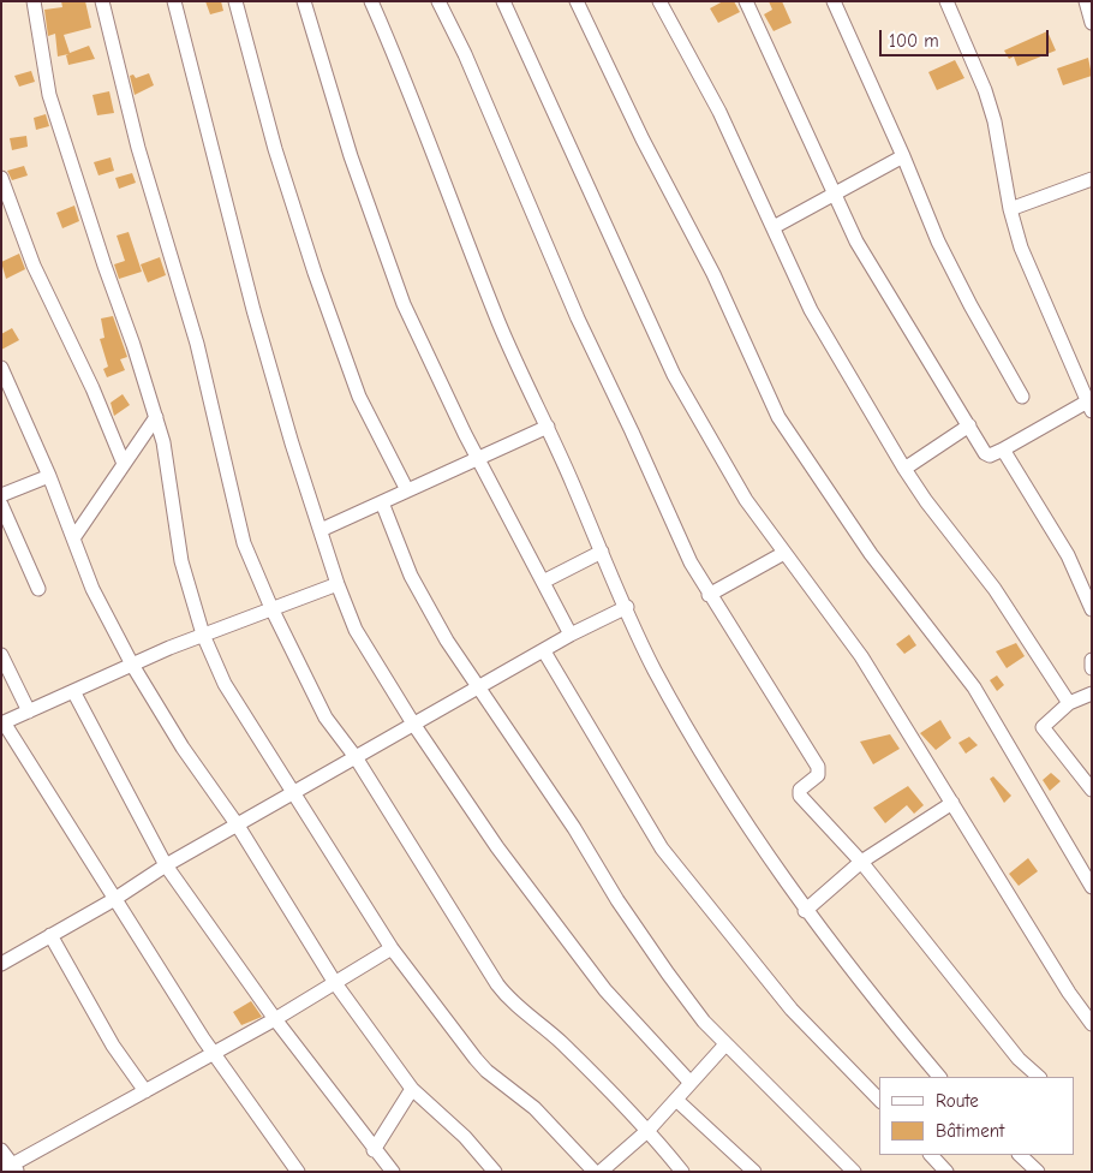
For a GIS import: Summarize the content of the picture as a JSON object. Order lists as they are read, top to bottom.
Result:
{
  "legend": ["Route", "Bâtiment"],
  "scale_bar": "100 m"
}
